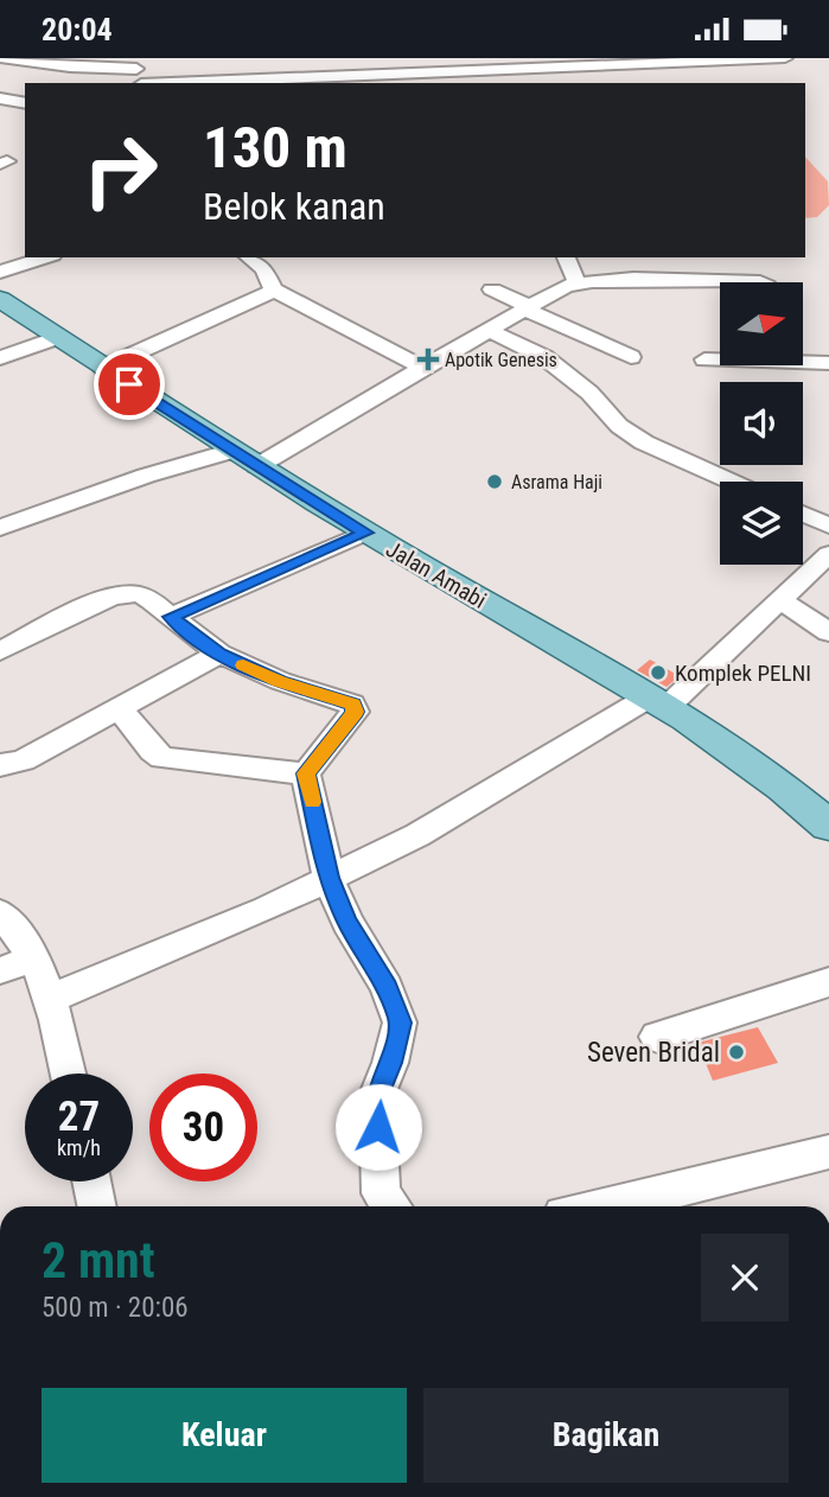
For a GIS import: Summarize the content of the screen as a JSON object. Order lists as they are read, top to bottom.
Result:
{
  "streets": {
    "main road": ["Jalan Amabi"]
  },
  "places": {
    "health": ["Apotik Genesis"],
    "other": ["Asrama Haji", "Komplek PELNI", "Seven Bridal"]
  },
  "north": "right",
  "page": {
    "status": "20:04",
    "turn": ["130 m", "Belok kanan"],
    "speed": "27 km/h",
    "limit": "30",
    "heading": ["2 mnt", "500 m · 20:06"],
    "buttons": ["Keluar", "Bagikan"]
  }
}
